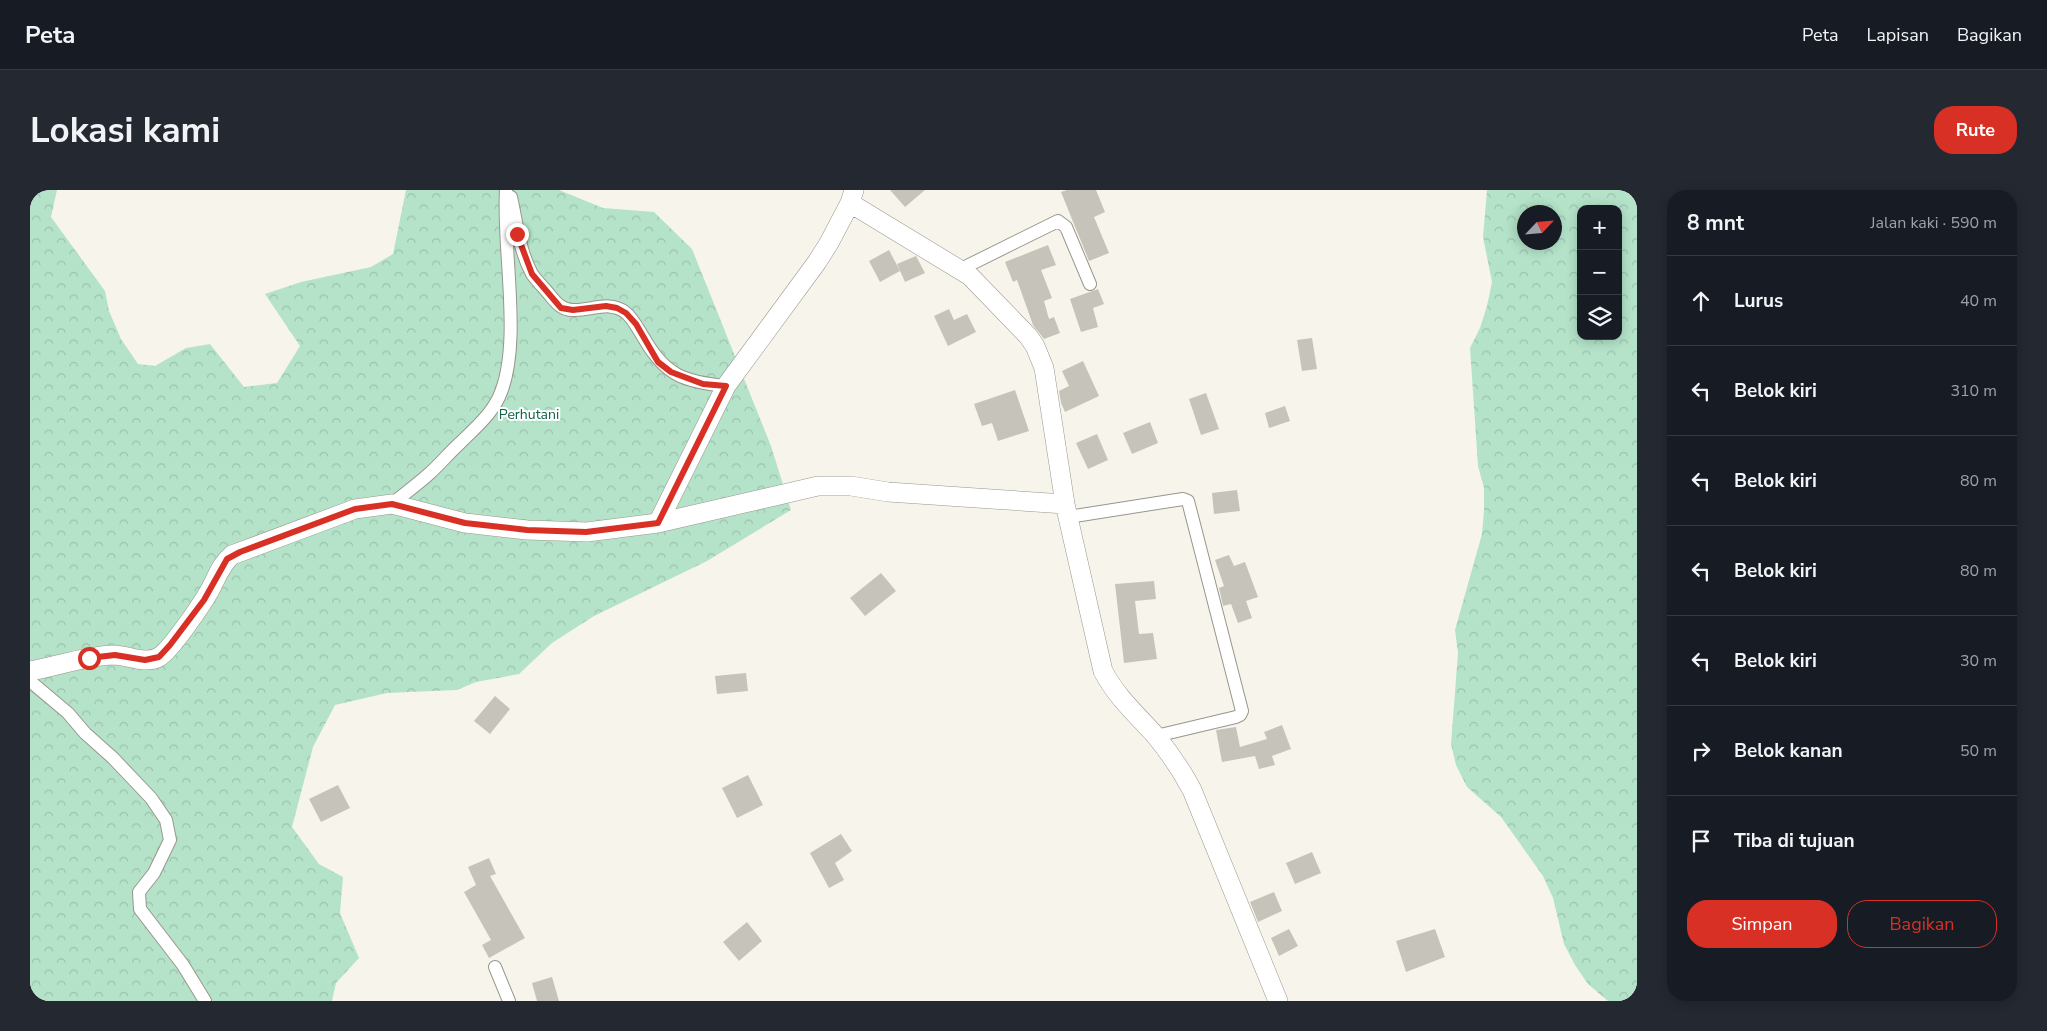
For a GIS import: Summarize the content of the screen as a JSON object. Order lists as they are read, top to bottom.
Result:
{
  "parks": ["Perhutani"],
  "north": "top right",
  "page": {
    "header": "Peta",
    "nav": ["Peta", "Lapisan", "Bagikan"],
    "buttons": [
      "Rute",
      ["Simpan", "Bagikan"]
    ],
    "title": "Lokasi kami",
    "heading": ["8 mnt", "Jalan kaki · 590 m"],
    "map_buttons": ["+", "−"],
    "list": [
      ["Lurus", "40 m"],
      ["Belok kiri", "310 m"],
      ["Belok kiri", "80 m"],
      ["Belok kiri", "80 m"],
      ["Belok kiri", "30 m"],
      ["Belok kanan", "50 m"],
      "Tiba di tujuan"
    ]
  }
}
